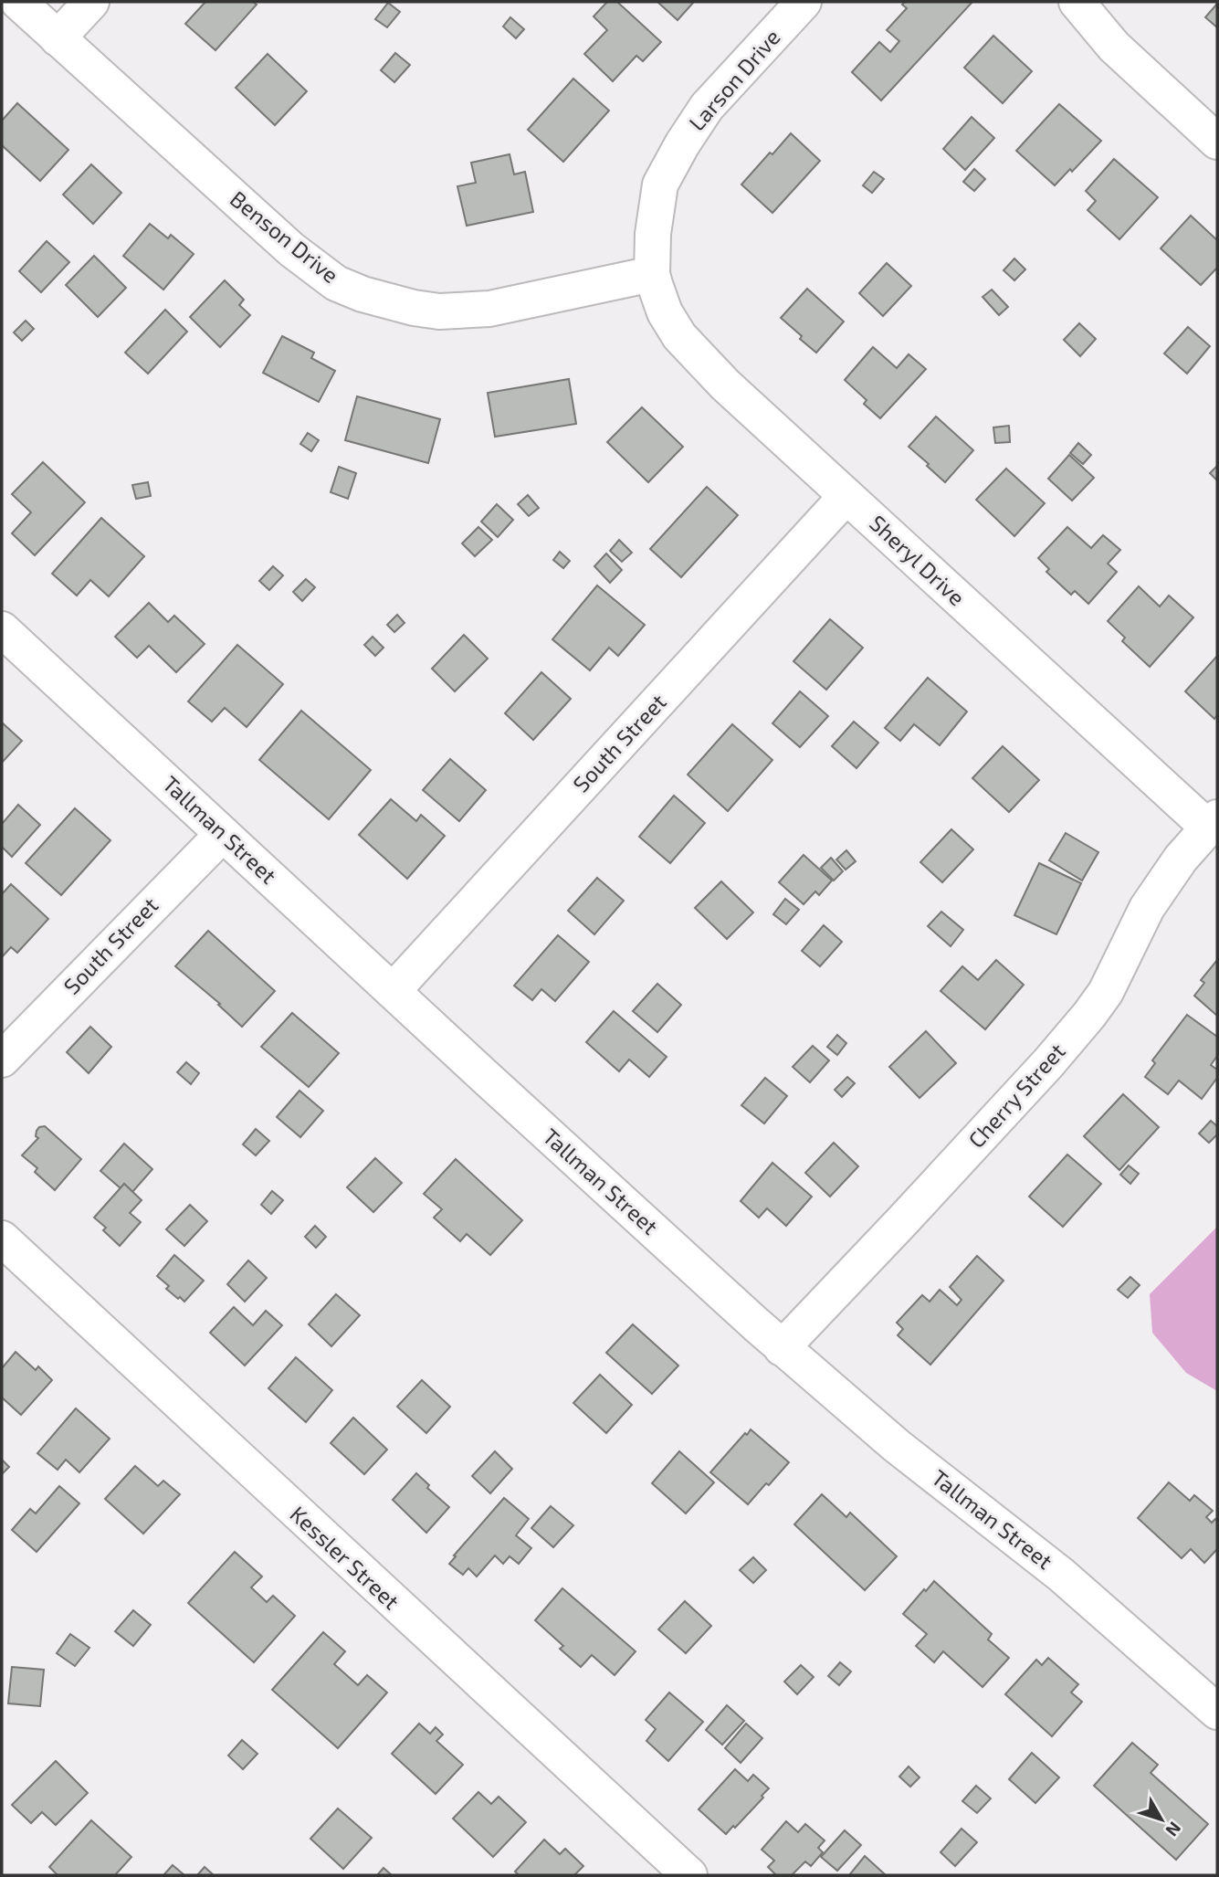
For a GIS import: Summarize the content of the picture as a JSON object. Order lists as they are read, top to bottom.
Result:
{
  "streets": {
    "street": [
      "Larson Drive",
      "Benson Drive",
      "Sheryl Drive",
      "South Street",
      "Tallman Street",
      "Cherry Street",
      "Kessler Street"
    ]
  },
  "crossings": [
    ["Larson Drive", "Benson Drive"],
    ["Larson Drive", "Sheryl Drive"],
    ["Benson Drive", "Sheryl Drive"],
    ["Sheryl Drive", "South Street"],
    ["Sheryl Drive", "Cherry Street"],
    ["South Street", "Tallman Street"],
    ["Tallman Street", "Cherry Street"]
  ],
  "north": "bottom right"
}
